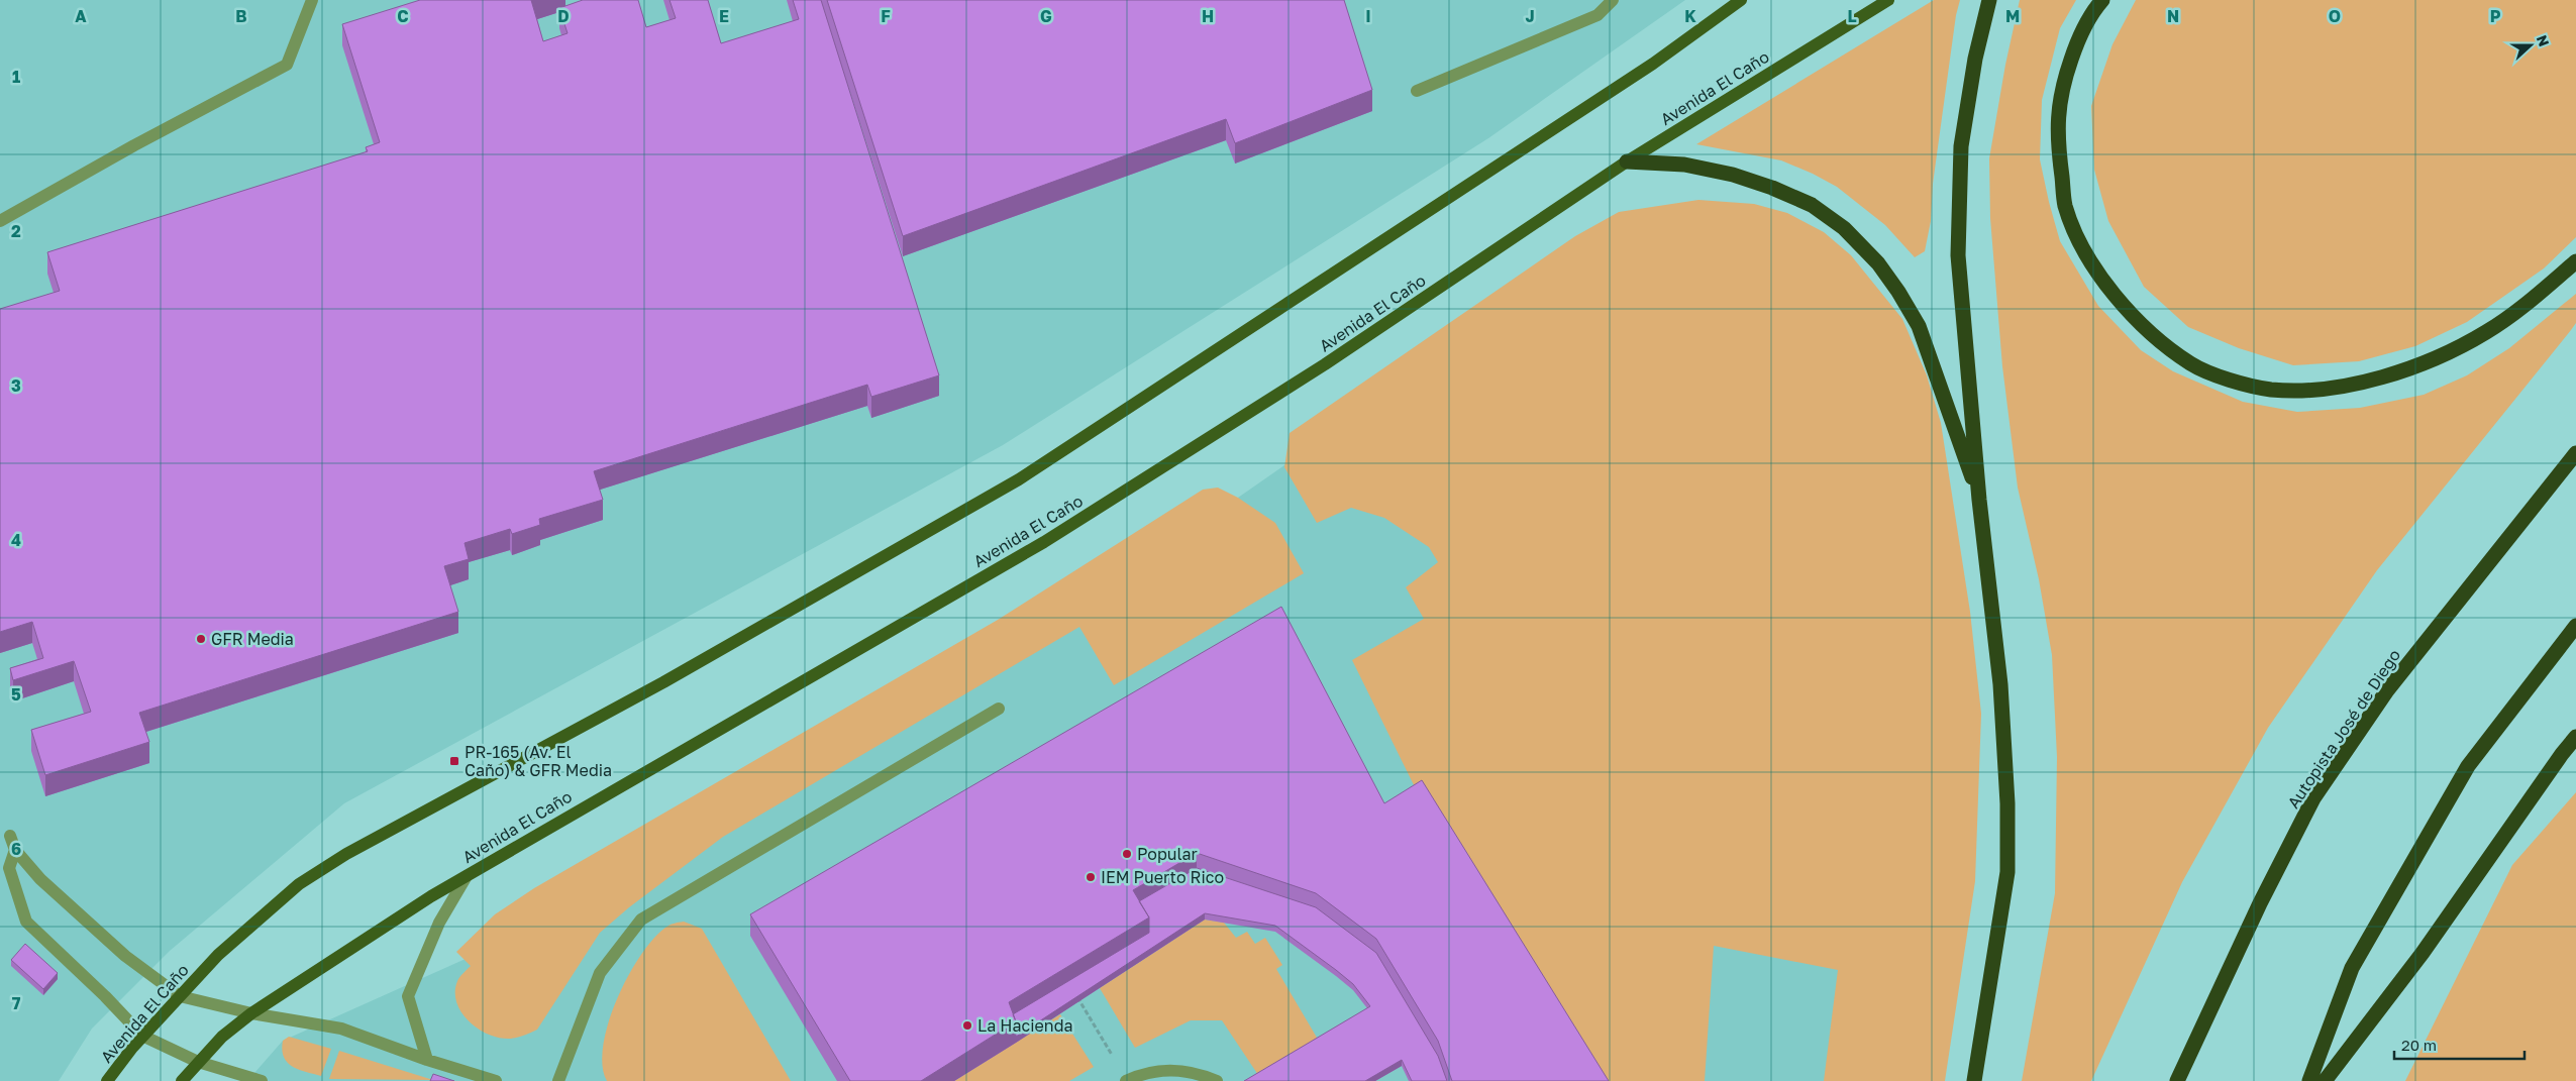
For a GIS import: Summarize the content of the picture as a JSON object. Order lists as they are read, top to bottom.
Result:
{
  "streets": {
    "highway": ["Autopista José de Diego"],
    "main road": ["Avenida El Caño"]
  },
  "places": {
    "other": [
      "GFR Media",
      "Popular",
      "IEM Puerto Rico",
      "La Hacienda"
    ],
    "transit": ["PR-165 (Av. El Caño) & GFR Media"]
  },
  "scale_bar": "20 m",
  "north": "right",
  "grid": {
    "columns": [
      "A",
      "B",
      "C",
      "D",
      "E",
      "F",
      "G",
      "H",
      "I",
      "J",
      "K",
      "L",
      "M",
      "N",
      "O",
      "P"
    ],
    "rows": [
      "1",
      "2",
      "3",
      "4",
      "5",
      "6",
      "7"
    ]
  }
}
